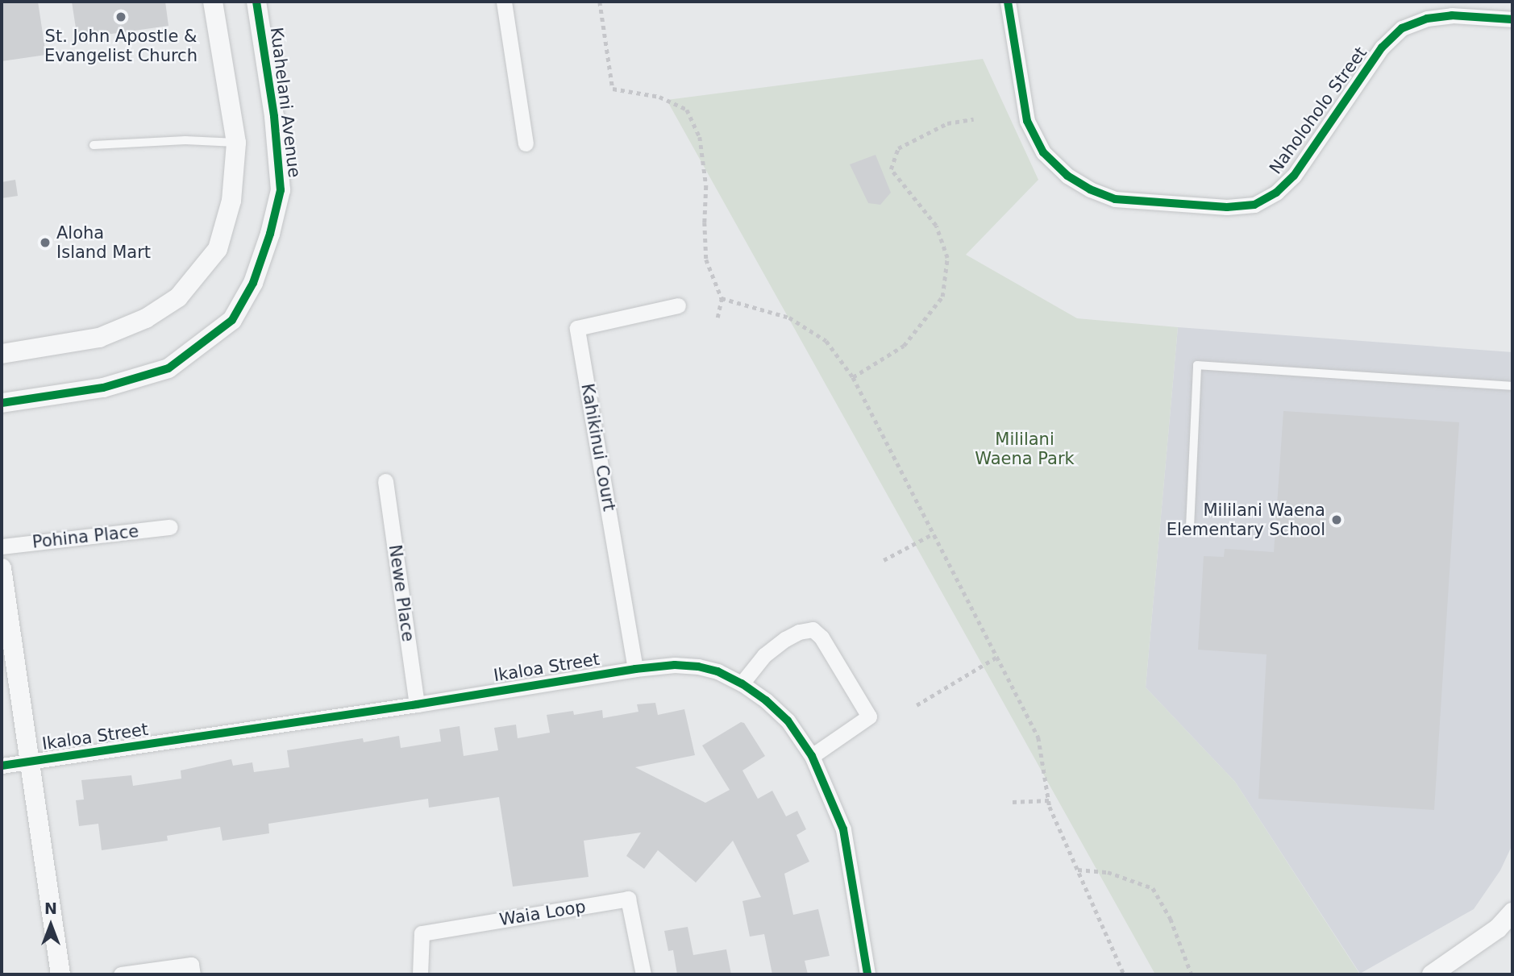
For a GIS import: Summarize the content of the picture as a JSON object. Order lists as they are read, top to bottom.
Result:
{
  "streets": {
    "street": [
      "Kuahelani Avenue",
      "Naholoholo Street",
      "Kahikinui Court",
      "Pohina Place",
      "Newe Place",
      "Ikaloa Street",
      "Waia Loop"
    ]
  },
  "crossings": [
    ["Kahikinui Court", "Ikaloa Street"],
    ["Newe Place", "Ikaloa Street"]
  ],
  "parks": ["Mililani Waena Park"],
  "places": ["St. John Apostle & Evangelist Church", "Aloha Island Mart", "Mililani Waena Elementary School"],
  "north": "top"
}
